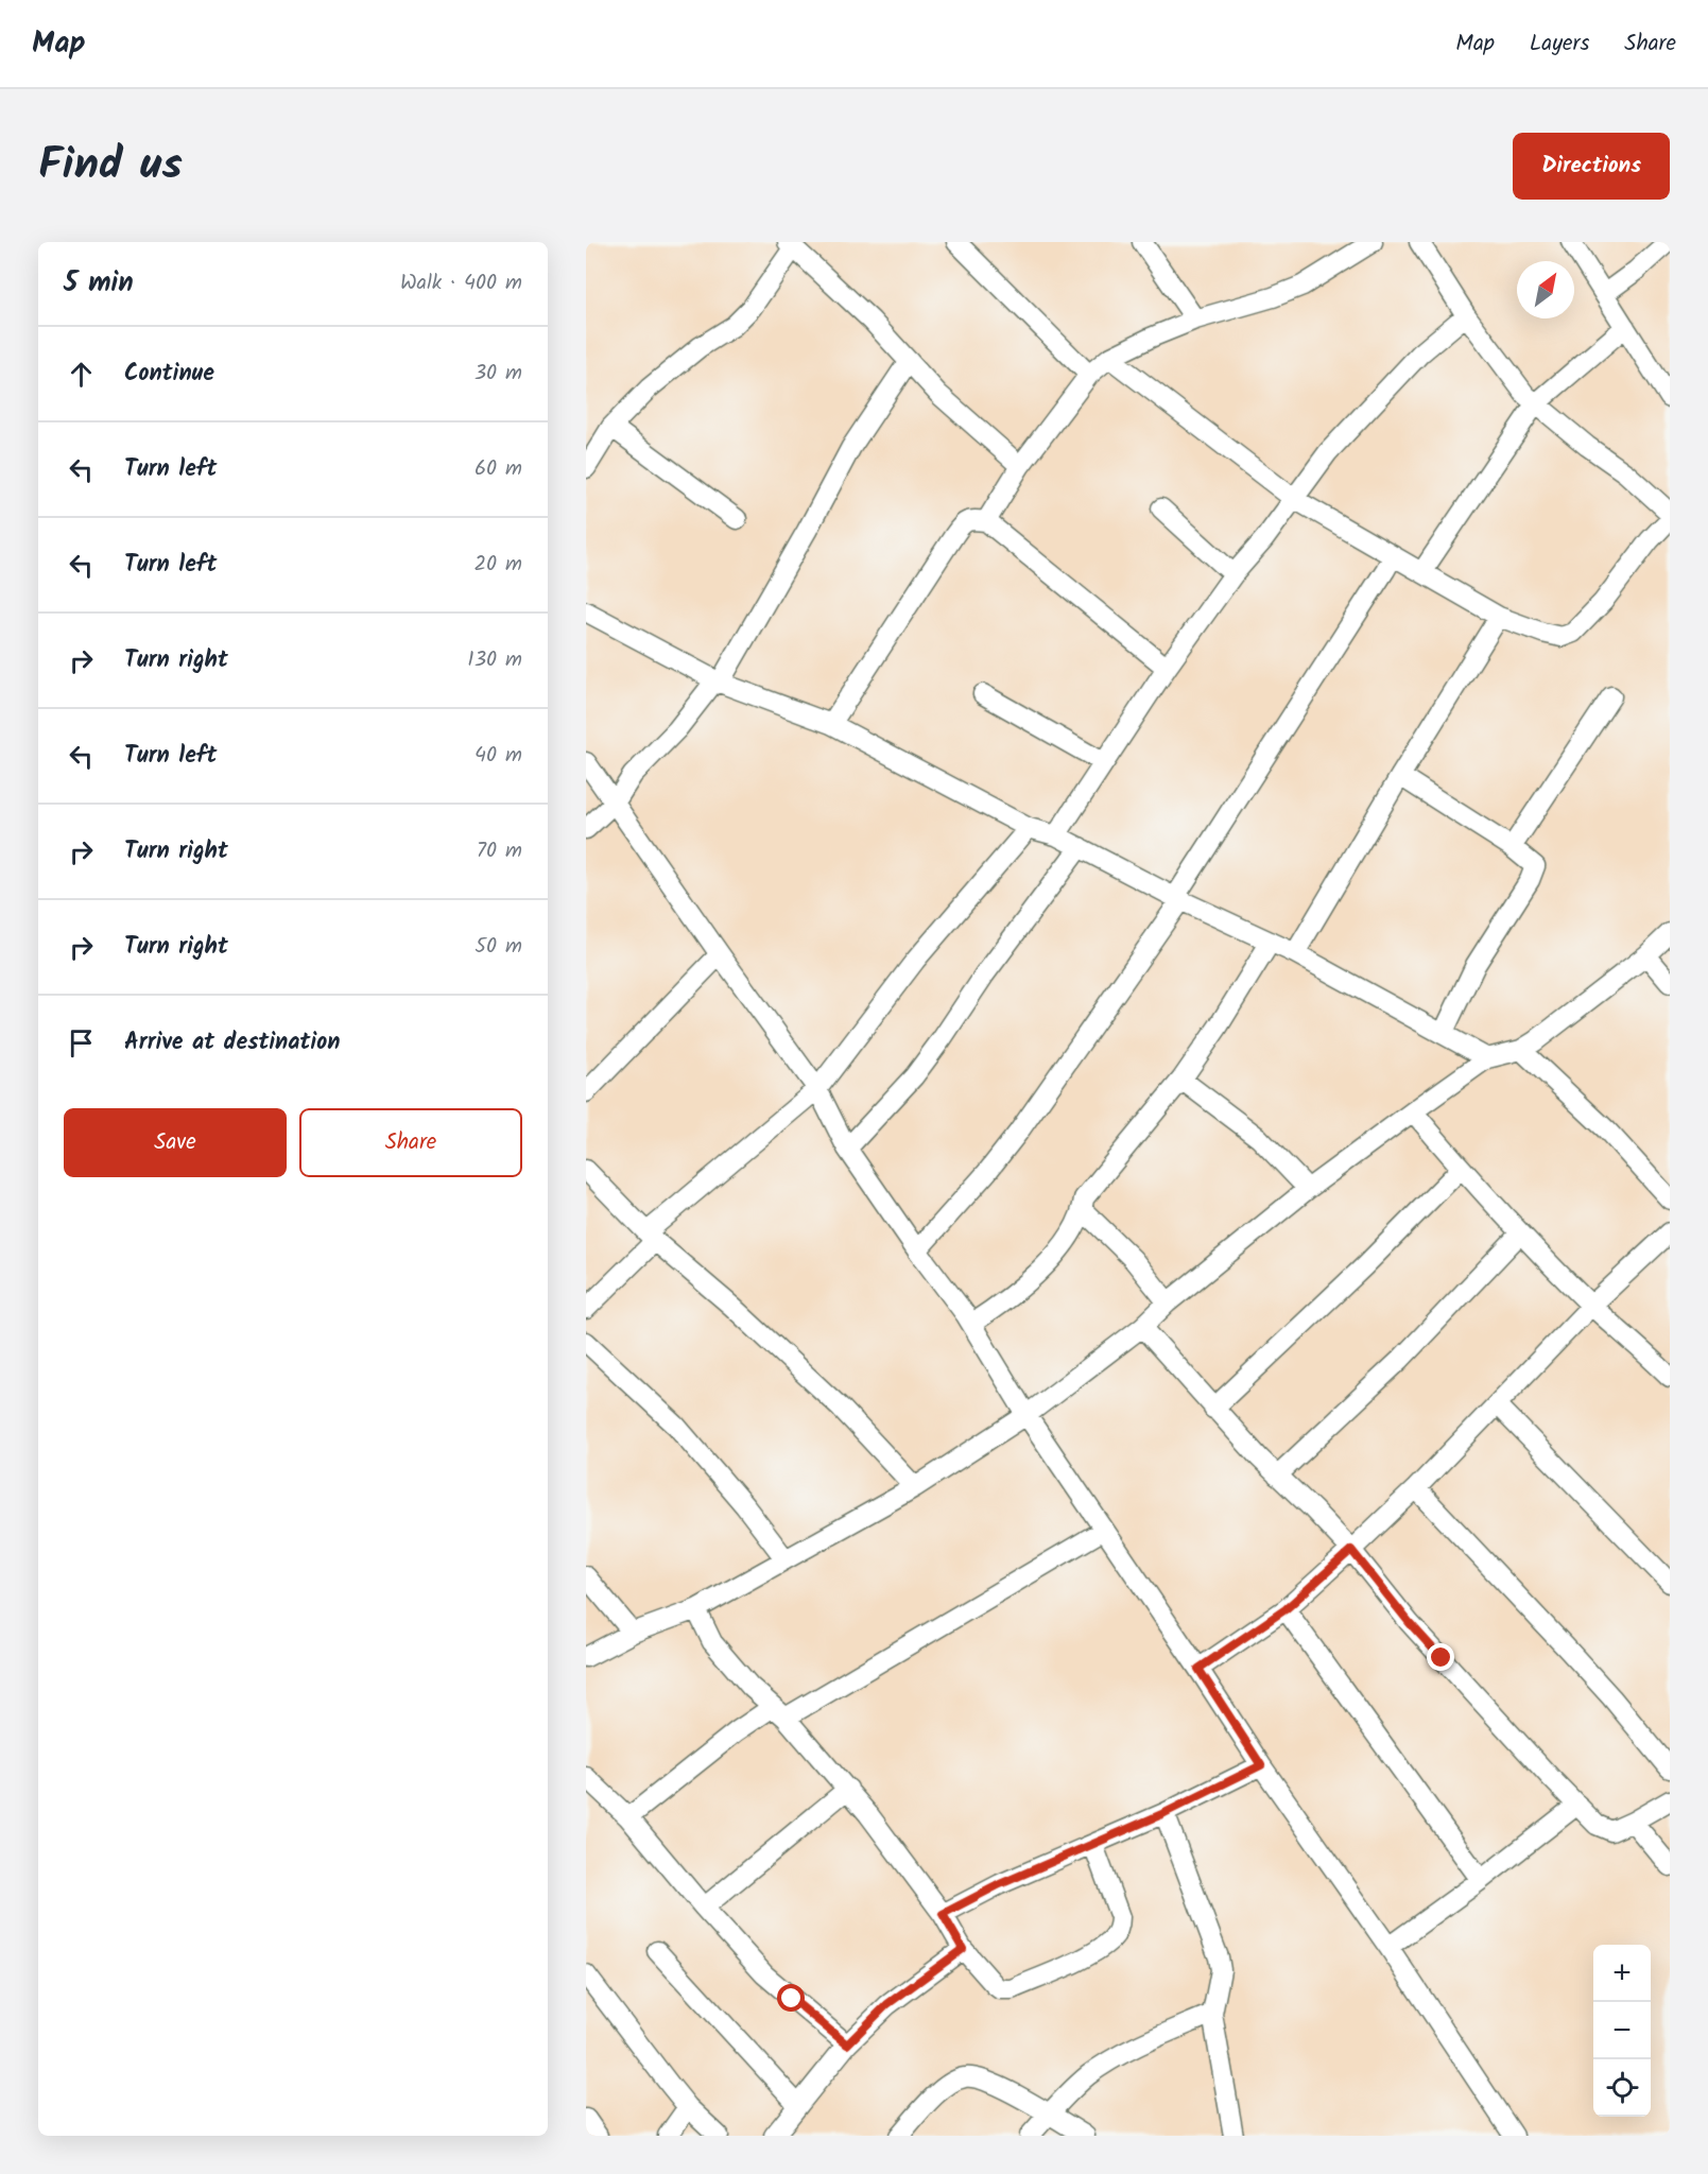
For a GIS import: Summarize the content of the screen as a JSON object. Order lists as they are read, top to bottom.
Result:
{
  "north": "top right",
  "page": {
    "header": "Map",
    "nav": ["Map", "Layers", "Share"],
    "title": "Find us",
    "buttons": [
      "Directions",
      ["Save", "Share"]
    ],
    "heading": ["5 min", "Walk · 400 m"],
    "list": [
      ["Continue", "30 m"],
      ["Turn left", "60 m"],
      ["Turn left", "20 m"],
      ["Turn right", "130 m"],
      ["Turn left", "40 m"],
      ["Turn right", "70 m"],
      ["Turn right", "50 m"],
      "Arrive at destination"
    ],
    "map_buttons": ["+", "−"]
  }
}
